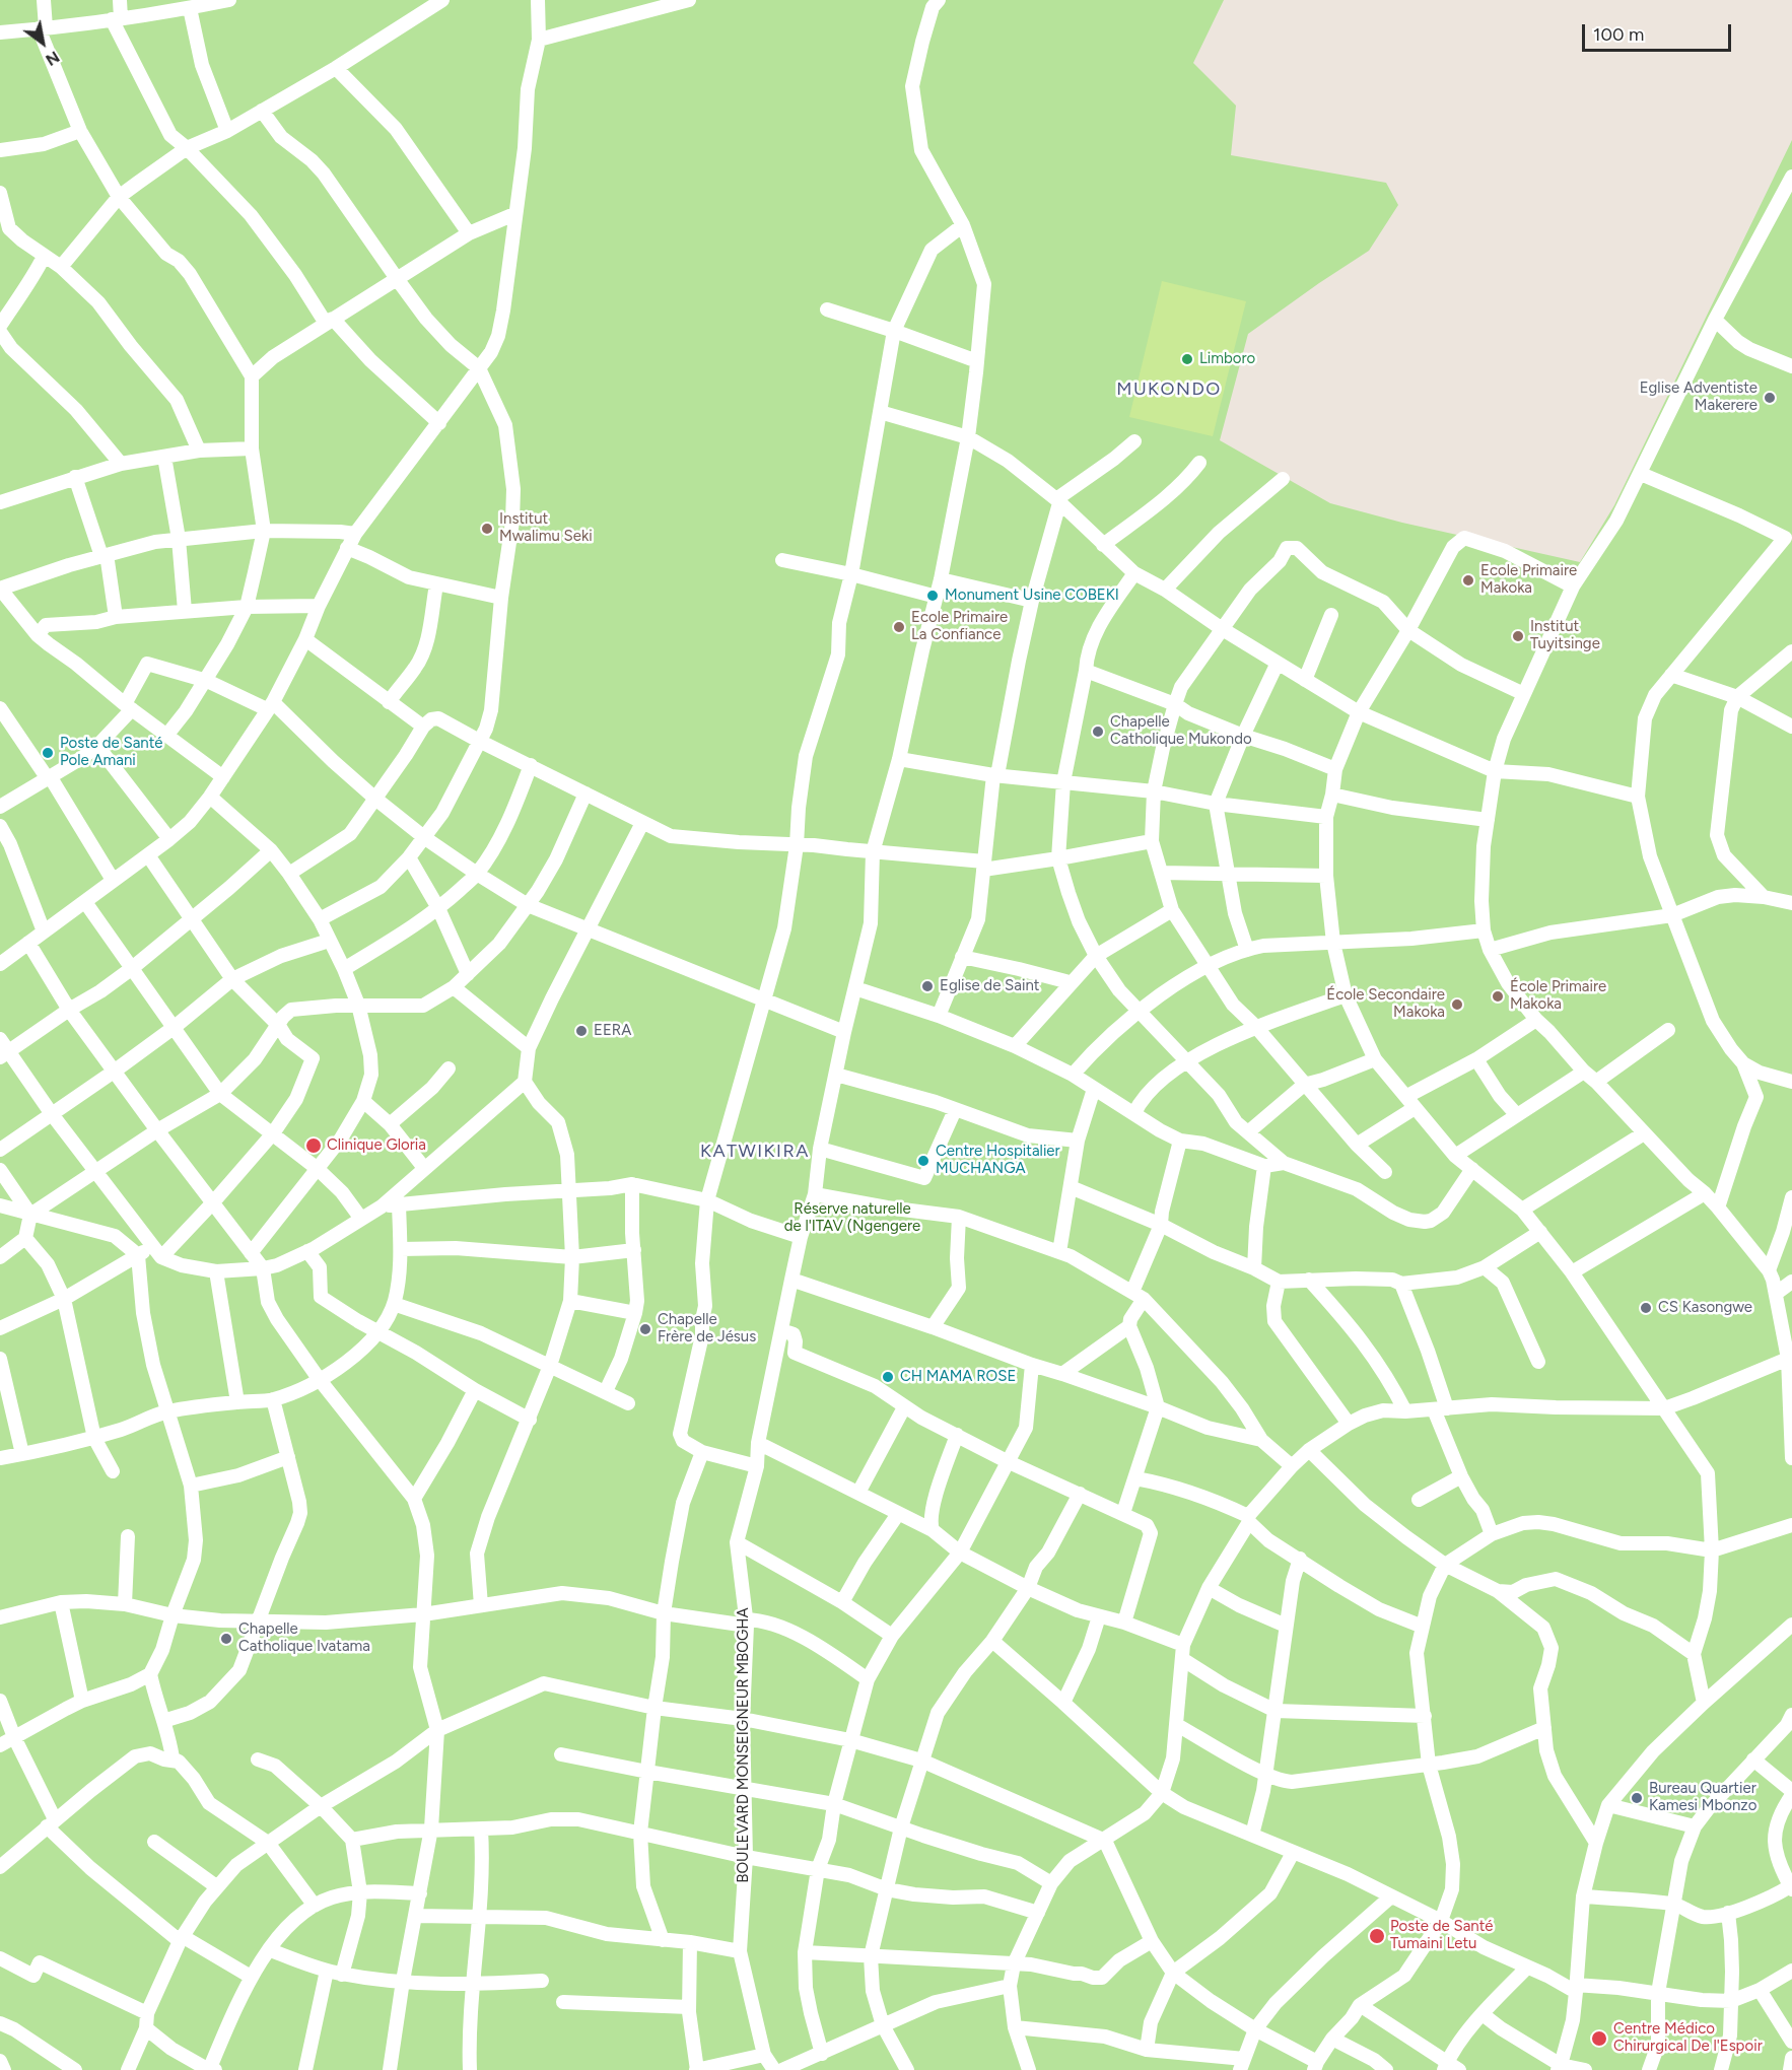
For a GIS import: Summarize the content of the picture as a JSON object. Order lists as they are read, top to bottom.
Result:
{
  "streets": {
    "street": ["BOULEVARD MONSEIGNEUR MBOGHA"]
  },
  "districts": ["MUKONDO", "KATWIKIRA"],
  "parks": ["Réserve naturelle de l'ITAV (Ngengere"],
  "places": [
    "Limboro",
    "Eglise Adventiste Makerere",
    "Institut Mwalimu Seki",
    "Ecole Primaire Makoka",
    "Monument Usine COBEKI",
    "Ecole Primaire La Confiance",
    "Institut Tuyitsinge",
    "Chapelle Catholique Mukondo",
    "Poste de Santé Pole Amani",
    "Eglise de Saint",
    "École Primaire Makoka",
    "École Secondaire Makoka",
    "EERA",
    "Clinique Gloria",
    "Centre Hospitalier MUCHANGA",
    "CS Kasongwe",
    "Chapelle Frère de Jésus",
    "CH MAMA ROSE",
    "Chapelle Catholique Ivatama",
    "Bureau Quartier Kamesi Mbonzo",
    "Poste de Santé Tumaini Letu",
    "Centre Médico Chirurgical De l'Espoir"
  ],
  "scale_bar": "100 m",
  "north": "bottom right"
}
